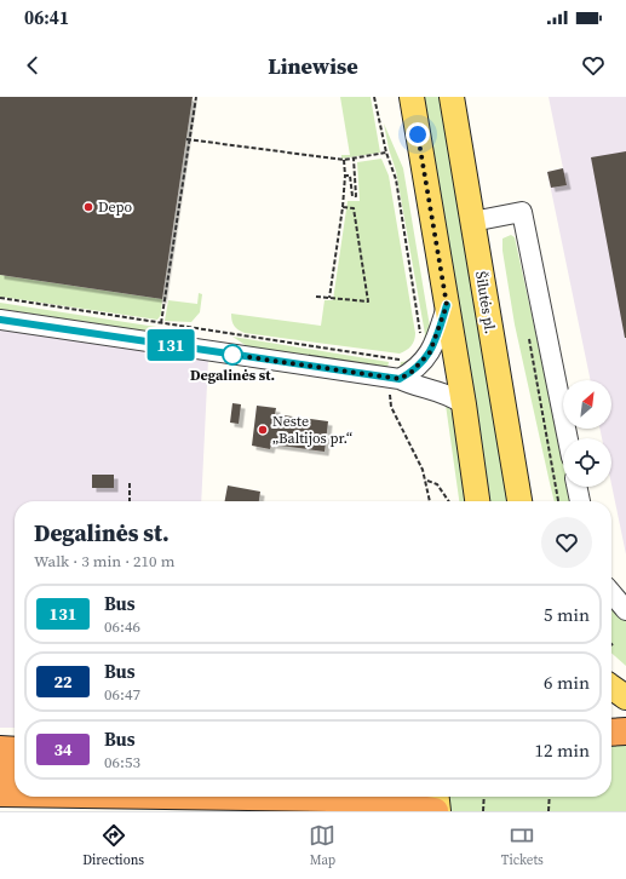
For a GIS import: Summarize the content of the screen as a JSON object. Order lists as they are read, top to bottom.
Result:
{
  "streets": {
    "main road": ["Šilutės pl."]
  },
  "places": ["Depo", "Degalinės st.", "Neste „Baltijos pr.“"],
  "lines": ["bus line 131"],
  "north": "top right",
  "page": {
    "status": "06:41",
    "header": "Linewise",
    "on_map": "131",
    "heading": ["Degalinės st.", "Walk · 3 min · 210 m"],
    "list": [
      {
        "mark": "131",
        "name": "Bus",
        "note": "06:46",
        "value": "5 min"
      },
      {
        "mark": "22",
        "name": "Bus",
        "note": "06:47",
        "value": "6 min"
      },
      {
        "mark": "34",
        "name": "Bus",
        "note": "06:53",
        "value": "12 min"
      }
    ],
    "tabs": ["Directions", "Map", "Tickets"]
  }
}
